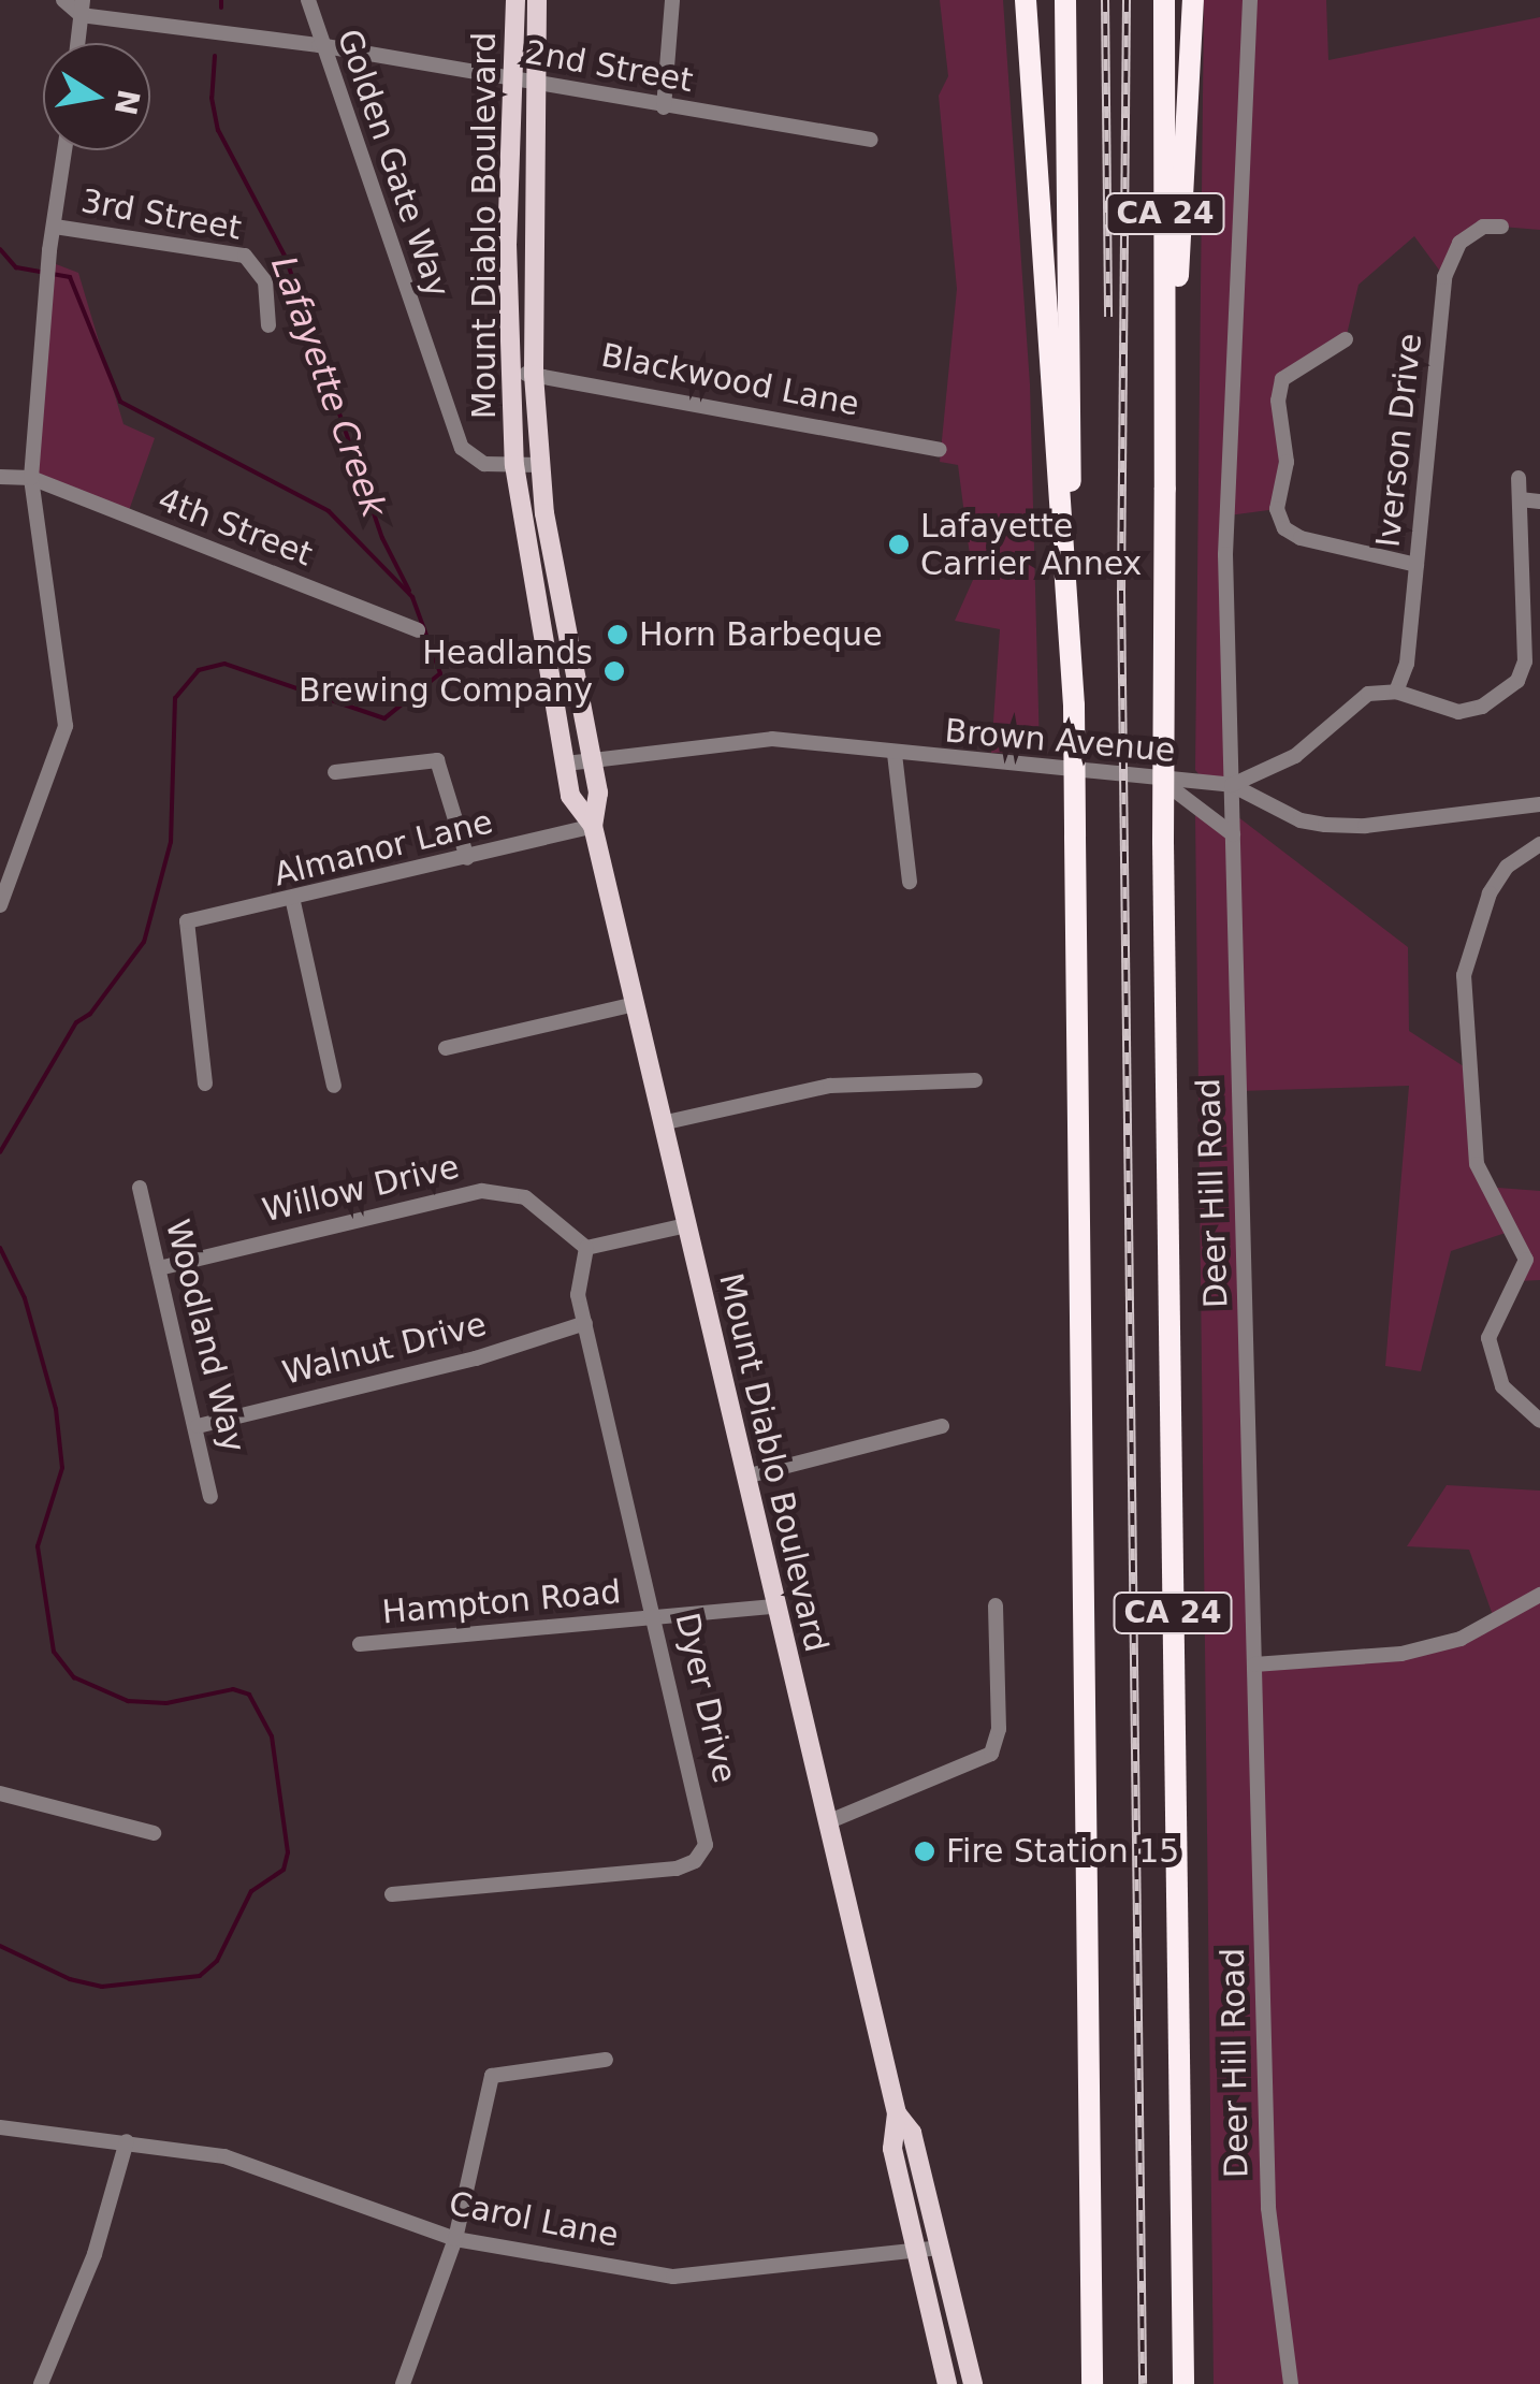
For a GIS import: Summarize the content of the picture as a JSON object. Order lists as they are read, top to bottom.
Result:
{
  "streets": {
    "highway": ["CA 24"],
    "main road": ["Mount Diablo Boulevard"],
    "street": [
      "2nd Street",
      "Golden Gate Way",
      "3rd Street",
      "Blackwood Lane",
      "Iverson Drive",
      "4th Street",
      "Brown Avenue",
      "Almanor Lane",
      "Willow Drive",
      "Deer Hill Road",
      "Woodland Way",
      "Walnut Drive",
      "Hampton Road",
      "Dyer Drive",
      "Carol Lane"
    ]
  },
  "crossings": [
    ["2nd Street", "Golden Gate Way"],
    ["2nd Street", "Mount Diablo Boulevard"],
    ["Golden Gate Way", "Mount Diablo Boulevard"],
    ["Mount Diablo Boulevard", "Blackwood Lane"],
    ["Mount Diablo Boulevard", "Brown Avenue"],
    ["Mount Diablo Boulevard", "Almanor Lane"],
    ["Mount Diablo Boulevard", "Hampton Road"],
    ["Mount Diablo Boulevard", "Carol Lane"],
    ["Brown Avenue", "Deer Hill Road"],
    ["Willow Drive", "Woodland Way"],
    ["Willow Drive", "Dyer Drive"],
    ["Woodland Way", "Walnut Drive"],
    ["Walnut Drive", "Dyer Drive"],
    ["Hampton Road", "Dyer Drive"]
  ],
  "water": ["Lafayette Creek"],
  "places": [
    "Lafayette Carrier Annex",
    "Horn Barbeque",
    "Headlands Brewing Company",
    "Fire Station 15"
  ],
  "north": "right"
}
